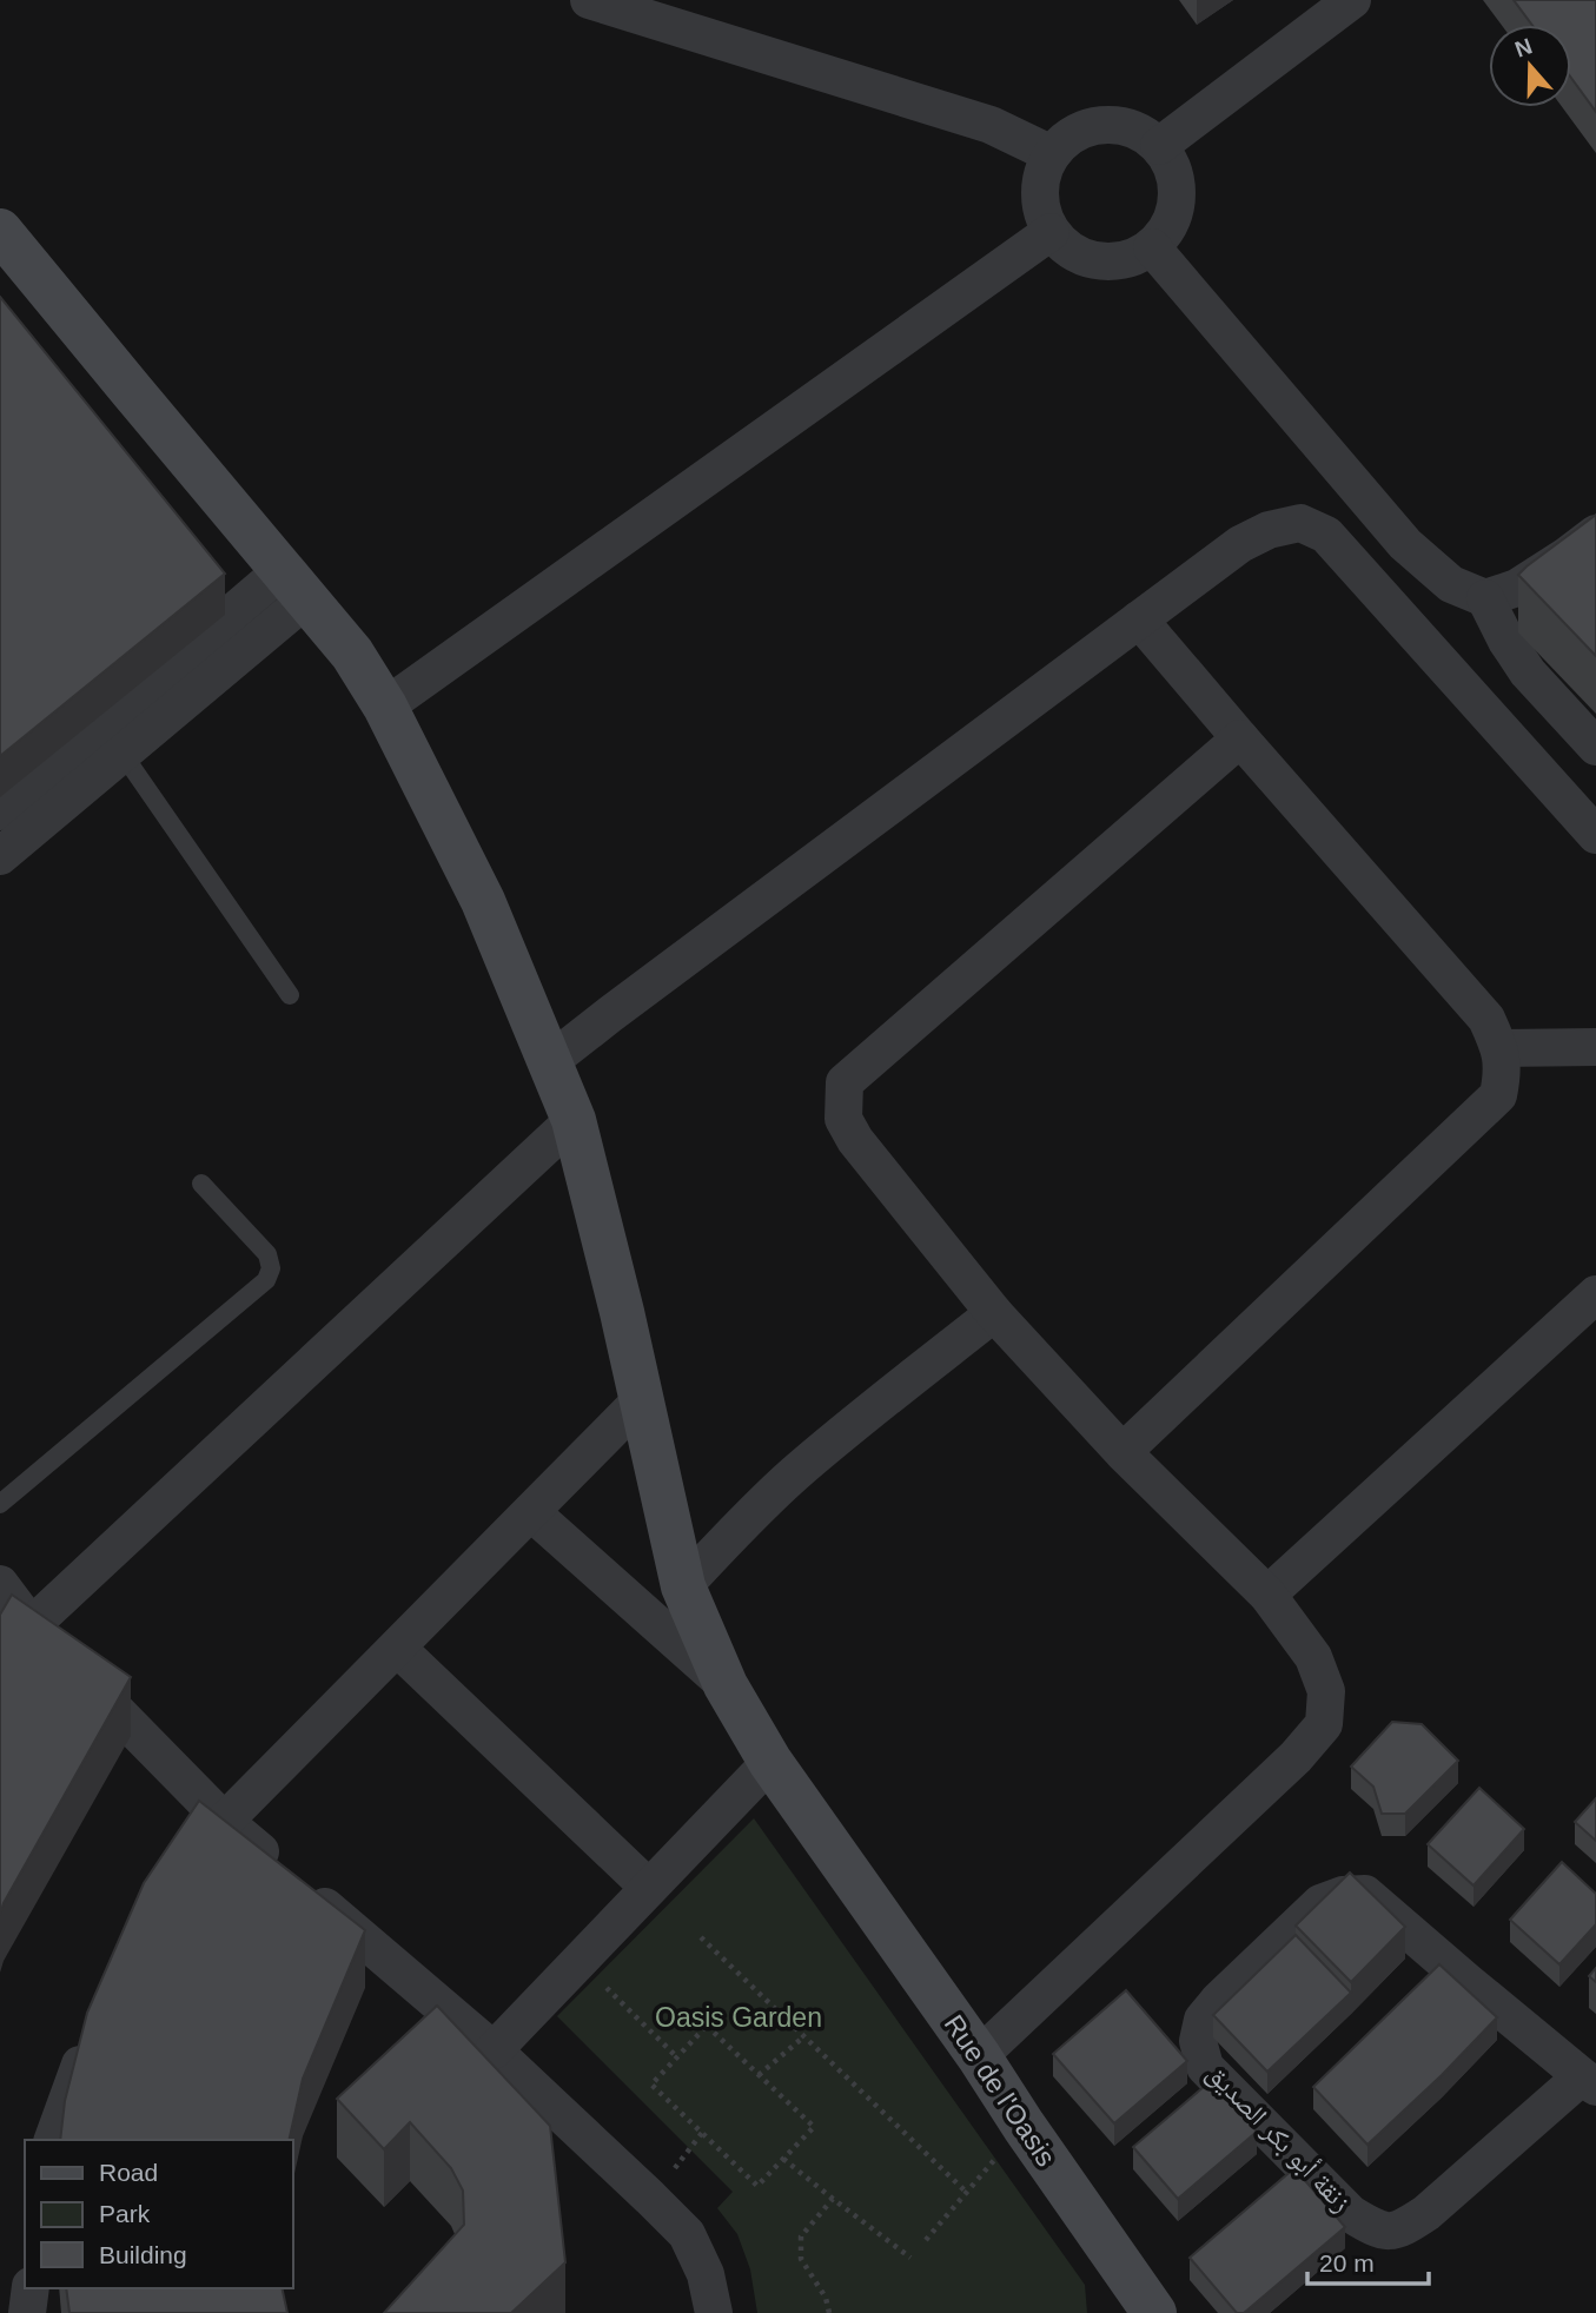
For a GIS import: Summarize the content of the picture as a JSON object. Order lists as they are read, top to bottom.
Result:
{
  "streets": {
    "street": ["Rue de l'Oasis", "زنقة أبو بكر الصديق"]
  },
  "parks": ["Oasis Garden"],
  "legend": ["Road", "Park", "Building"],
  "scale_bar": "20 m",
  "north": "top"
}
